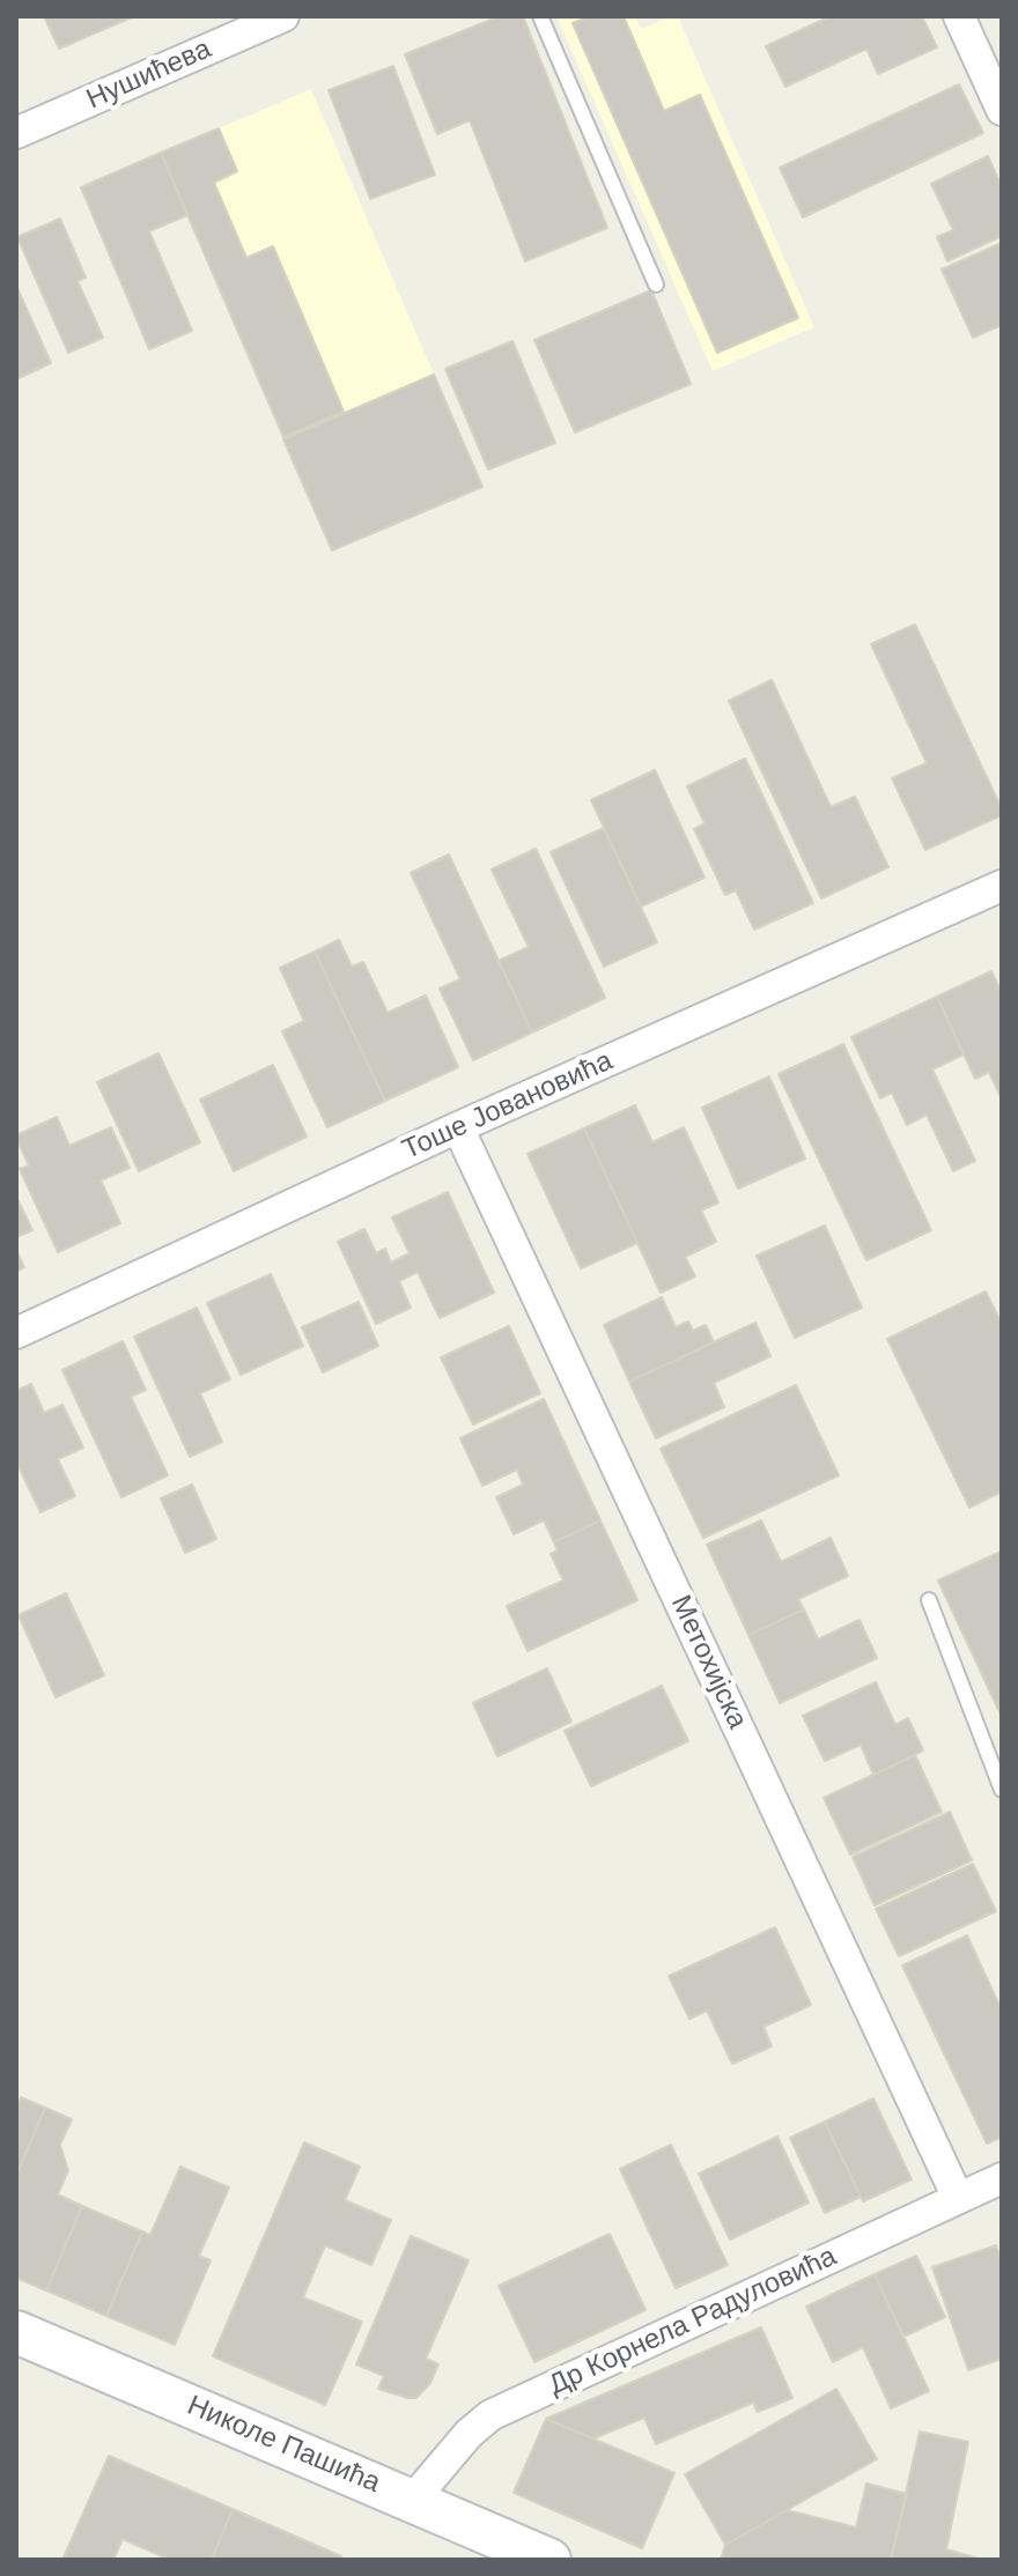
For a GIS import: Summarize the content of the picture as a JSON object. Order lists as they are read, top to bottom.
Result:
{
  "streets": {
    "main road": ["Николе Пашића"],
    "street": [
      "Нушићева",
      "Тоше Јовановића",
      "Метохијска",
      "Др Корнела Радуловића"
    ]
  },
  "crossings": [
    ["Тоше Јовановића", "Метохијска"],
    ["Метохијска", "Др Корнела Радуловића"],
    ["Др Корнела Радуловића", "Николе Пашића"]
  ]
}
